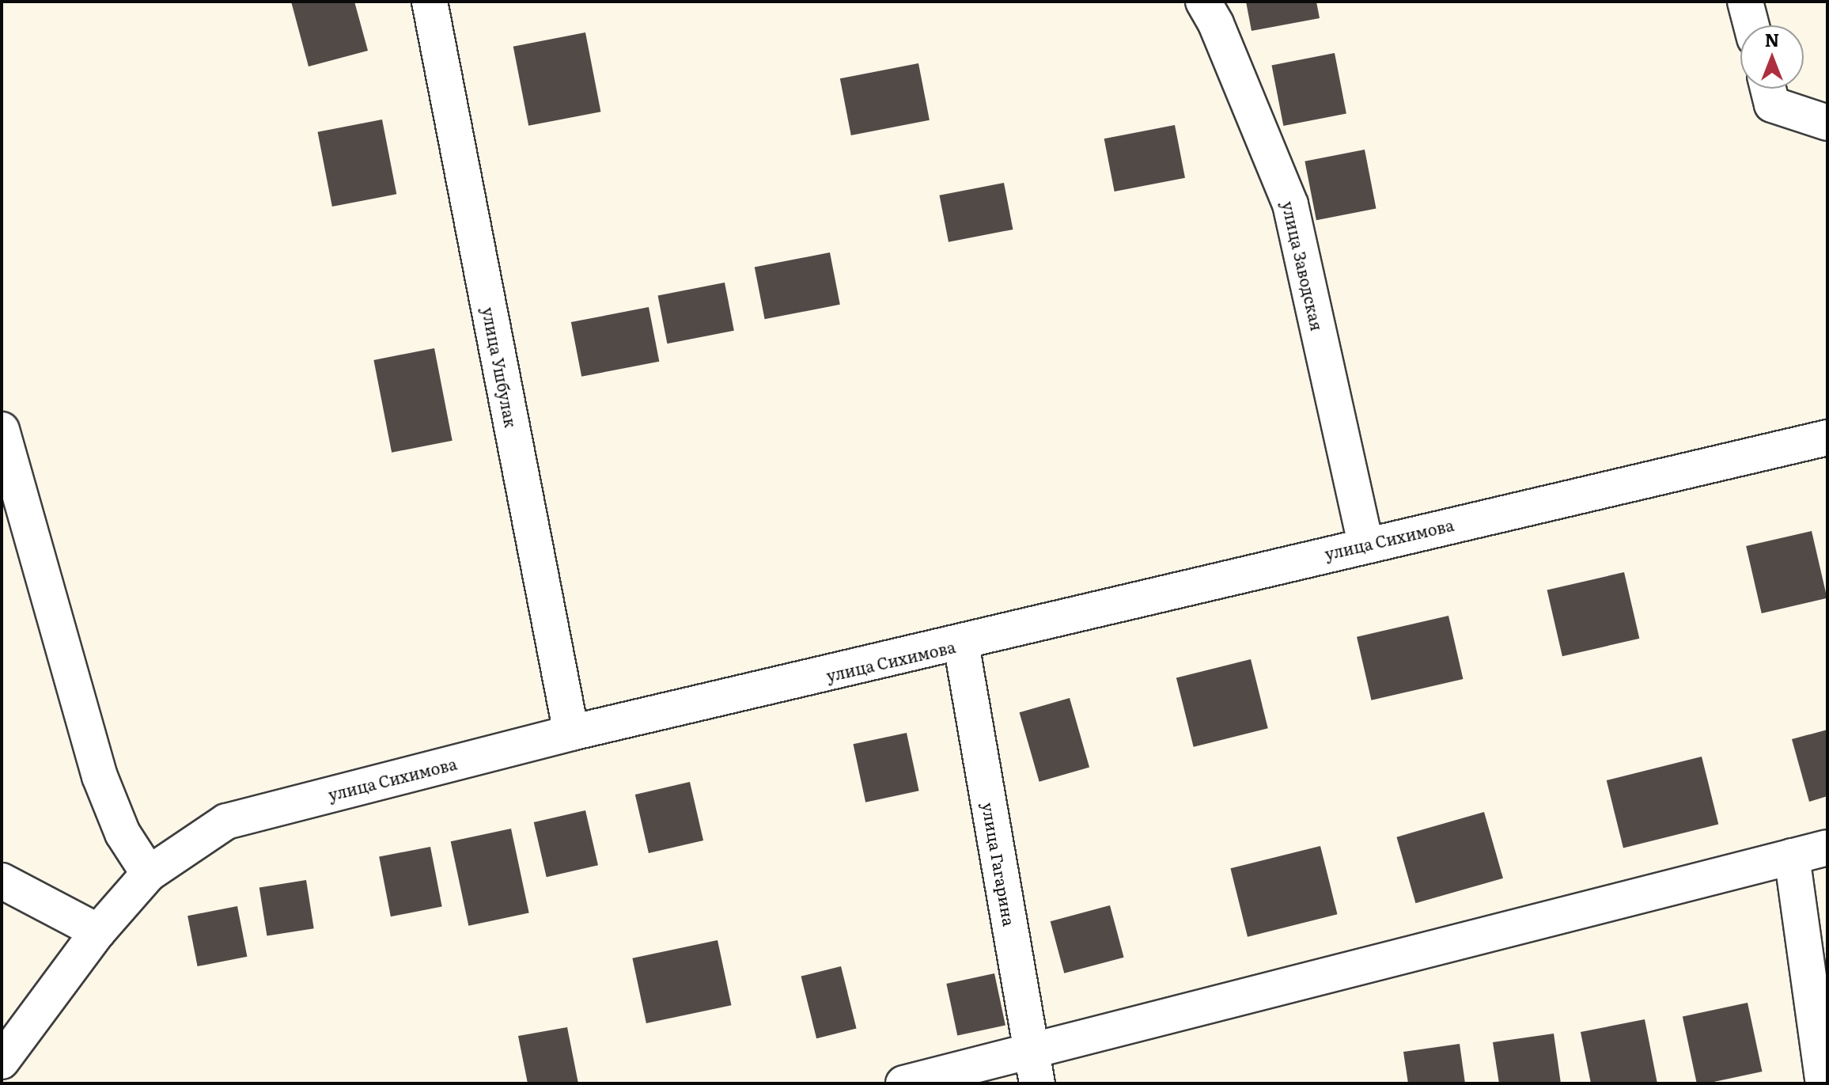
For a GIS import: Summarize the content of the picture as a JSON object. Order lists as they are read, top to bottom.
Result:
{
  "streets": {
    "street": [
      "улица Заводская",
      "улица Ушбулак",
      "улица Сихимова",
      "улица Гагарина"
    ]
  },
  "crossings": [
    ["улица Заводская", "улица Сихимова"],
    ["улица Ушбулак", "улица Сихимова"],
    ["улица Сихимова", "улица Гагарина"]
  ],
  "north": "top"
}
